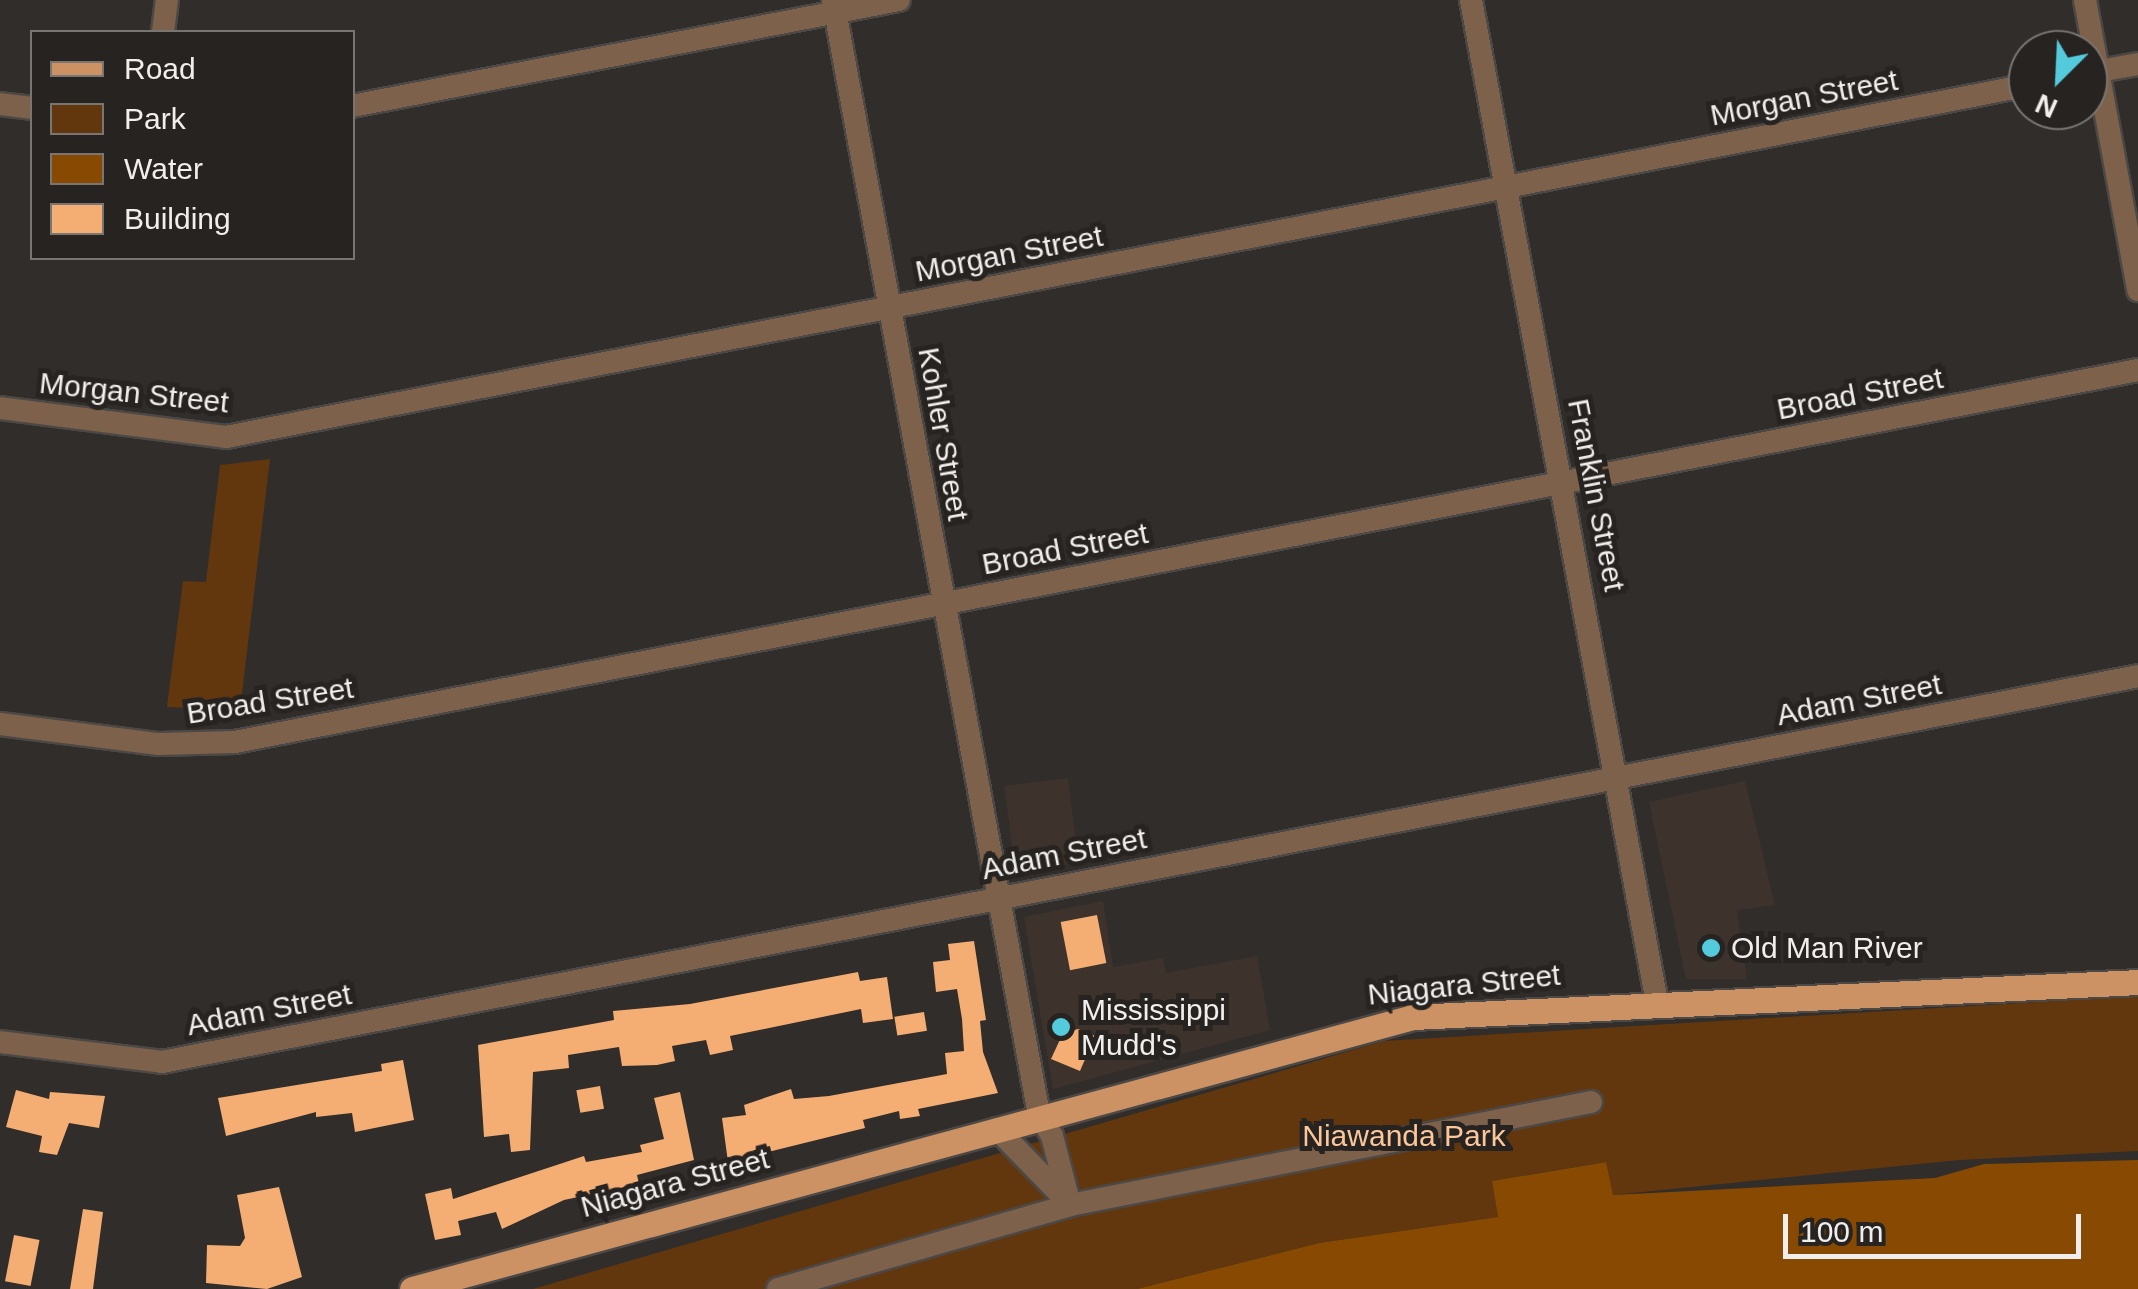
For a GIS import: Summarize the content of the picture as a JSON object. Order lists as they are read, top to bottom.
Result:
{
  "streets": {
    "main road": ["Niagara Street"],
    "street": [
      "Morgan Street",
      "Broad Street",
      "Kohler Street",
      "Franklin Street",
      "Adam Street"
    ]
  },
  "crossings": [
    ["Morgan Street", "Kohler Street"],
    ["Morgan Street", "Franklin Street"],
    ["Broad Street", "Kohler Street"],
    ["Broad Street", "Franklin Street"],
    ["Kohler Street", "Adam Street"],
    ["Kohler Street", "Niagara Street"],
    ["Franklin Street", "Adam Street"],
    ["Franklin Street", "Niagara Street"]
  ],
  "parks": ["Niawanda Park"],
  "places": ["Old Man River", "Mississippi Mudd's"],
  "legend": [
    "Road",
    "Park",
    "Water",
    "Building"
  ],
  "scale_bar": "100 m",
  "north": "bottom left"
}
